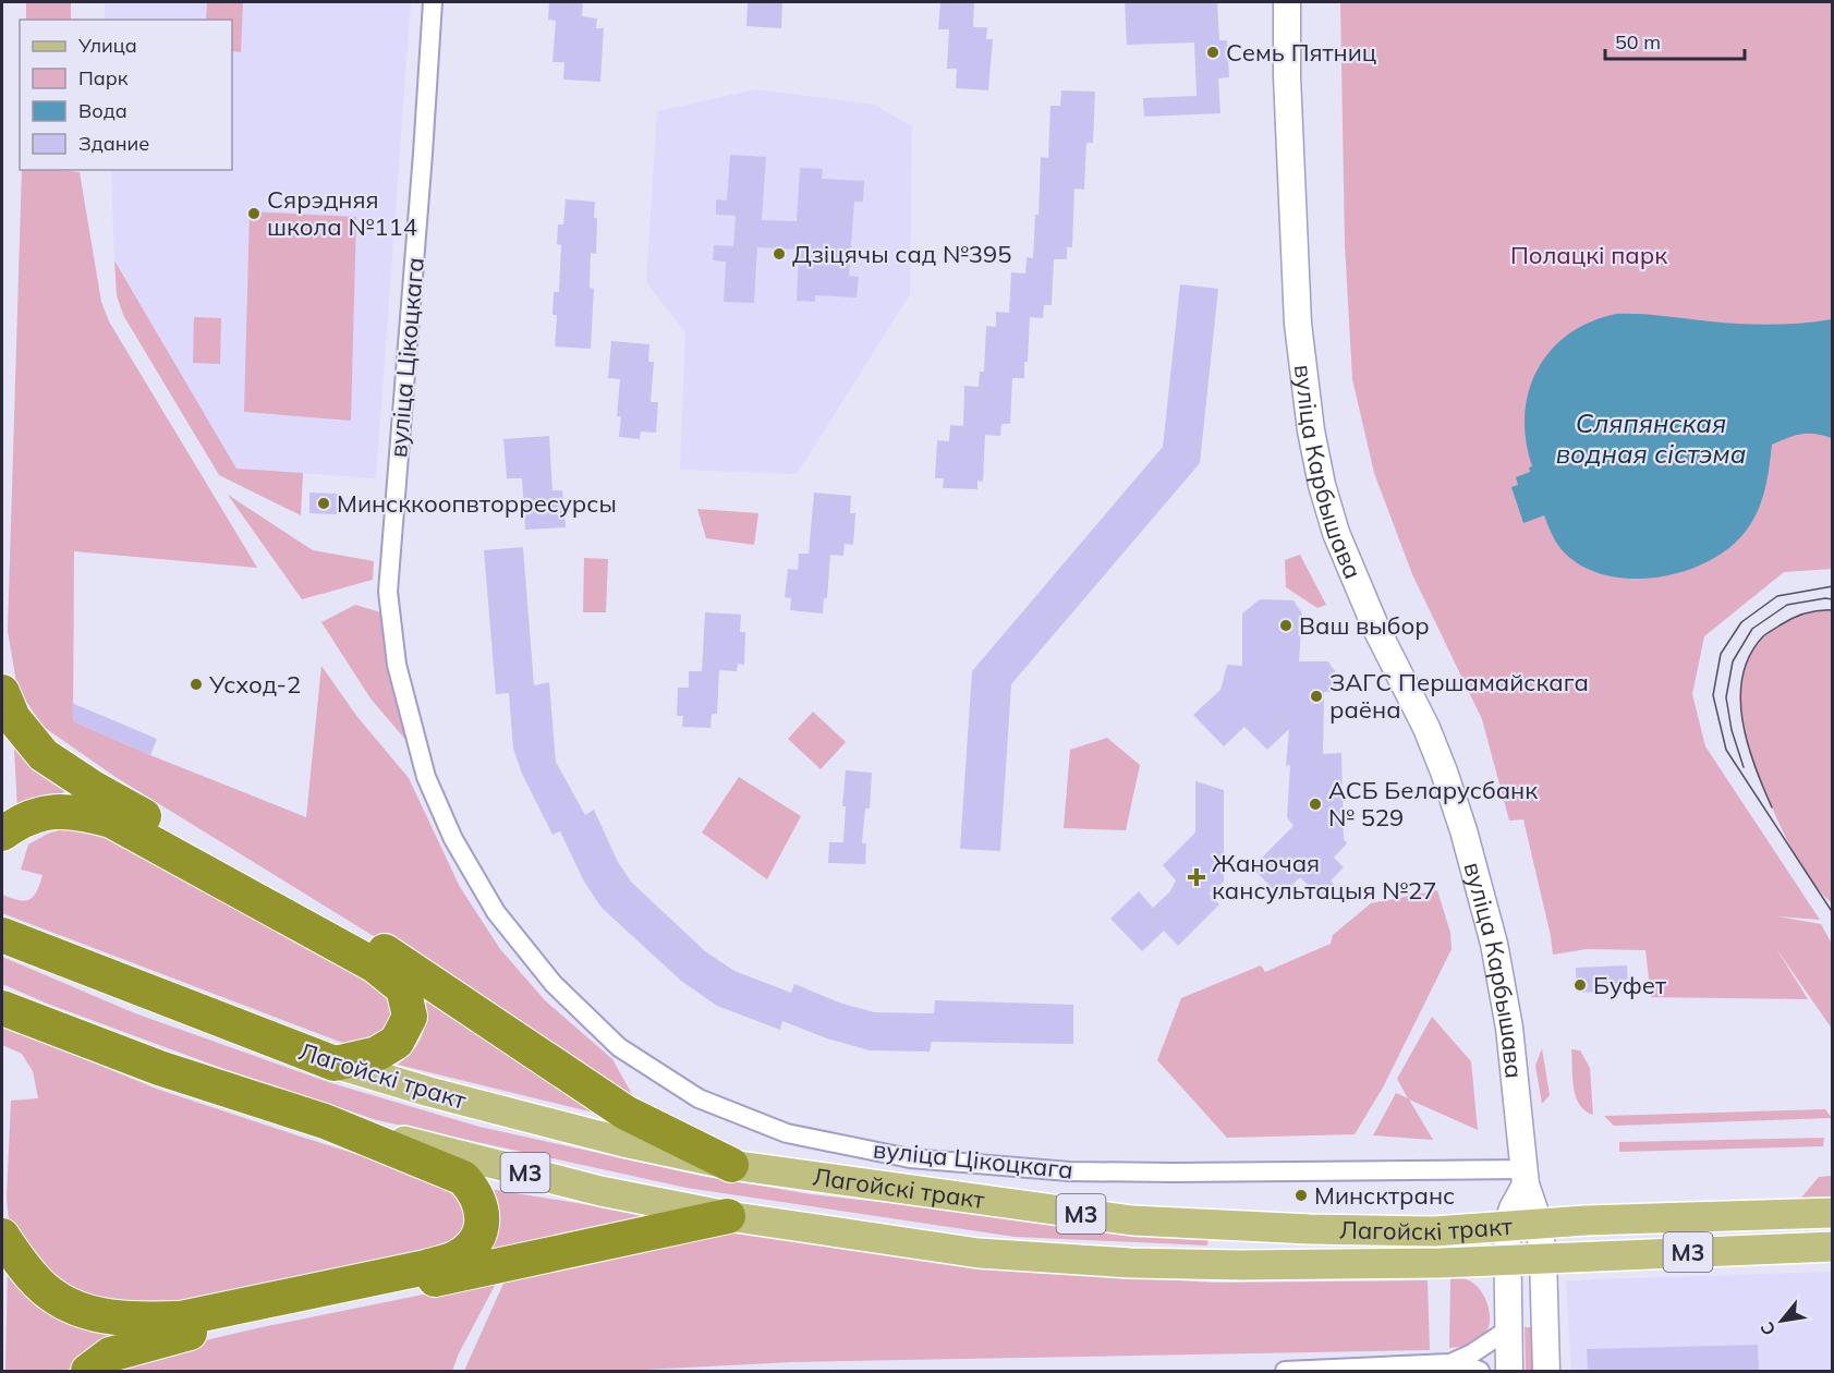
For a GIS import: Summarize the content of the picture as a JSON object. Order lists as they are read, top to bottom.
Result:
{
  "streets": {
    "highway": ["Лагойскі тракт", "М3"],
    "main road": ["вуліца Карбышава"],
    "street": ["вуліца Цікоцкага"]
  },
  "crossings": [
    ["вуліца Цікоцкага", "вуліца Карбышава"],
    ["вуліца Карбышава", "Лагойскі тракт"]
  ],
  "water": ["Сляпянская водная сістэма"],
  "parks": ["Полацкі парк"],
  "places": {
    "other": [
      "Семь Пятниц",
      "Сярэдняя школа №114",
      "Дзіцячы сад №395",
      "Минсккоопвторресурсы",
      "Ваш выбор",
      "Усход-2",
      "ЗАГС Першамайскага раёна",
      "АСБ Беларусбанк № 529",
      "Буфет",
      "Минсктранс"
    ],
    "health": ["Жаночая кансультацыя №27"]
  },
  "legend": [
    "Улица",
    "Парк",
    "Вода",
    "Здание"
  ],
  "scale_bar": "50 m",
  "north": "bottom left"
}
